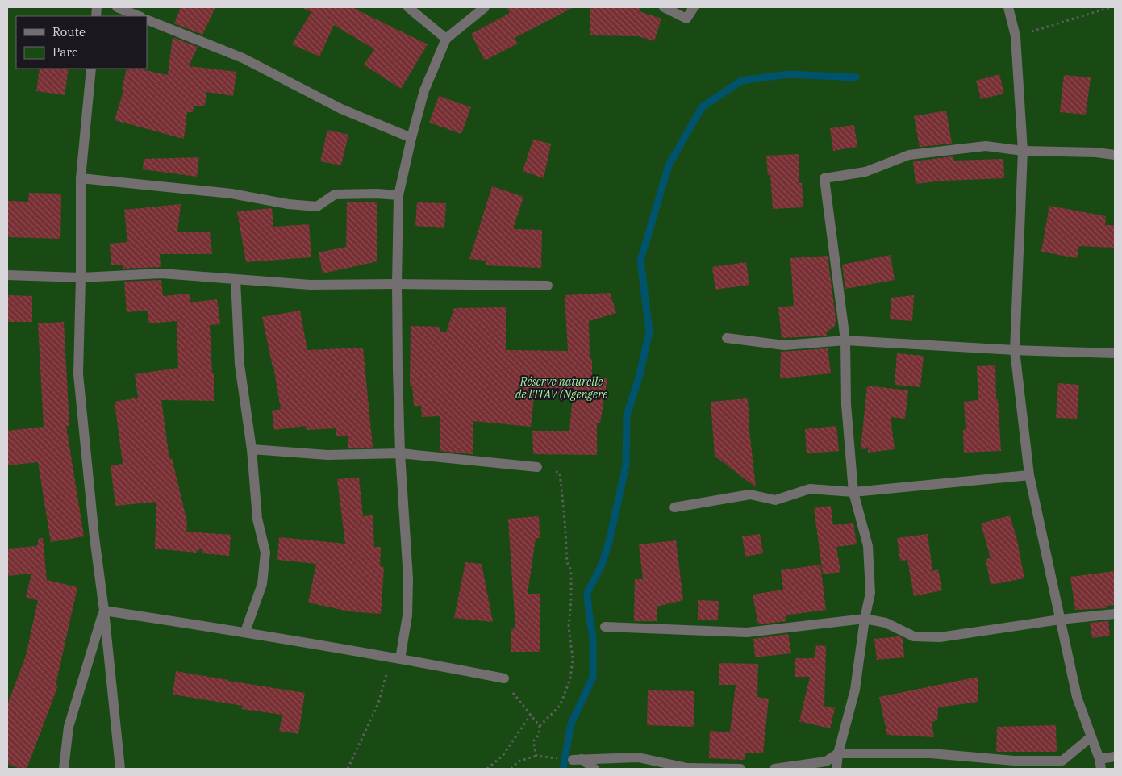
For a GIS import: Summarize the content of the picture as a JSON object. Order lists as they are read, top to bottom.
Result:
{
  "parks": ["Réserve naturelle de l'ITAV (Ngengere"],
  "legend": ["Route", "Parc"]
}
